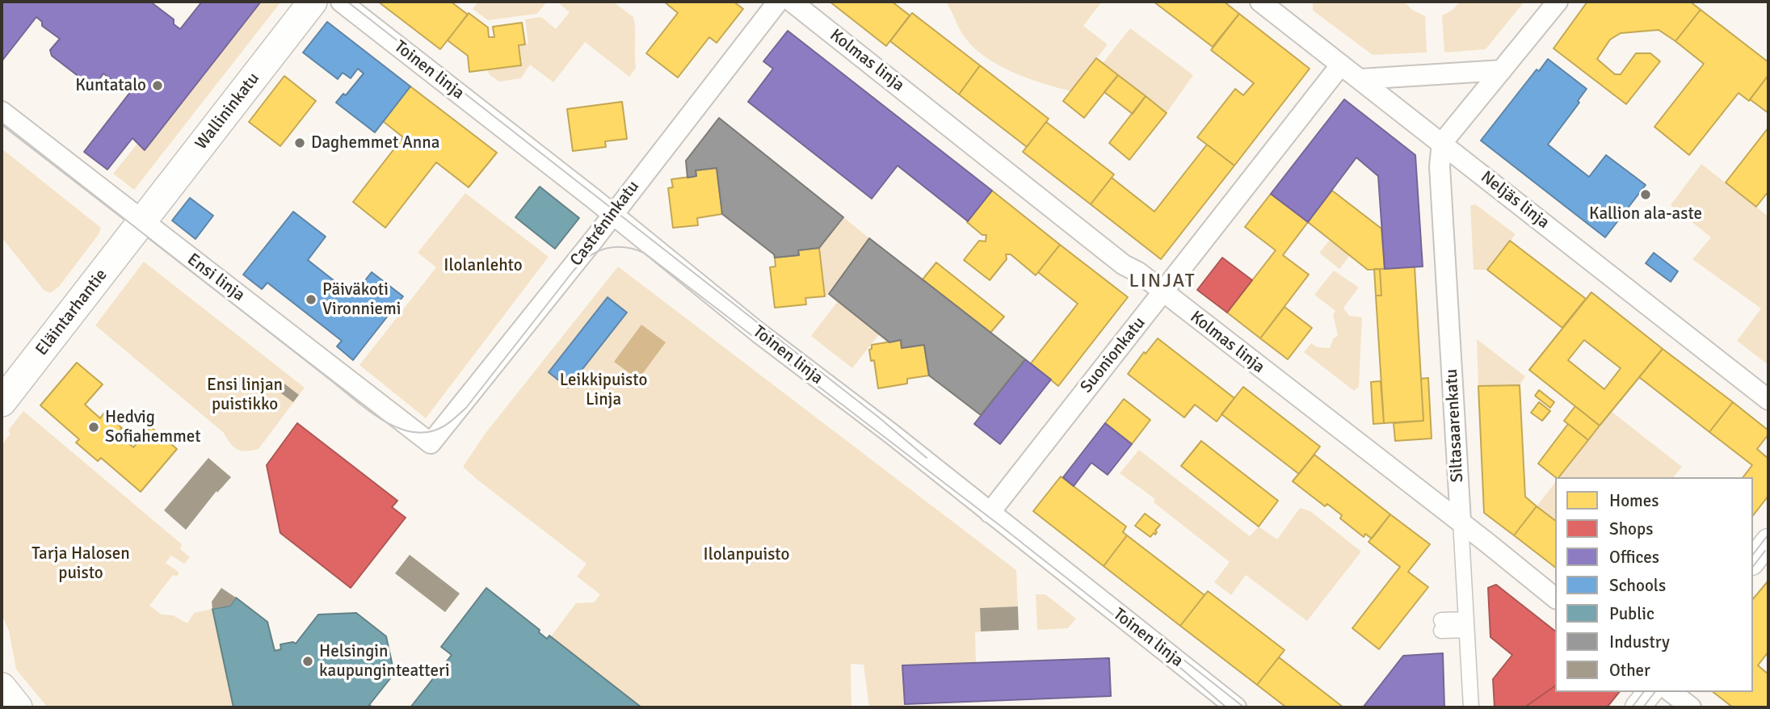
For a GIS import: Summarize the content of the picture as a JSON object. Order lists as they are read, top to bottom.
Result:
{
  "streets": {
    "main road": ["Wallininkatu", "Eläintarhantie"],
    "street": [
      "Kolmas linja",
      "Toinen linja",
      "Neljäs linja",
      "Castréninkatu",
      "Ensi linja",
      "Suonionkatu",
      "Siltasaarenkatu"
    ]
  },
  "crossings": [
    ["Kolmas linja", "Suonionkatu"],
    ["Kolmas linja", "Siltasaarenkatu"],
    ["Toinen linja", "Castréninkatu"],
    ["Toinen linja", "Suonionkatu"],
    ["Wallininkatu", "Ensi linja"],
    ["Wallininkatu", "Eläintarhantie"],
    ["Neljäs linja", "Suonionkatu"],
    ["Neljäs linja", "Siltasaarenkatu"],
    ["Castréninkatu", "Ensi linja"],
    ["Ensi linja", "Eläintarhantie"]
  ],
  "districts": ["LINJAT"],
  "parks": [
    "Ilolanlehto",
    "Leikkipuisto Linja",
    "Ensi linjan puistikko",
    "Tarja Halosen puisto",
    "Ilolanpuisto"
  ],
  "places": [
    "Kuntatalo",
    "Daghemmet Anna",
    "Kallion ala-aste",
    "Päiväkoti Vironniemi",
    "Hedvig Sofiahemmet",
    "Helsingin kaupunginteatteri"
  ],
  "legend": [
    "Homes",
    "Shops",
    "Offices",
    "Schools",
    "Public",
    "Industry",
    "Other"
  ]
}
